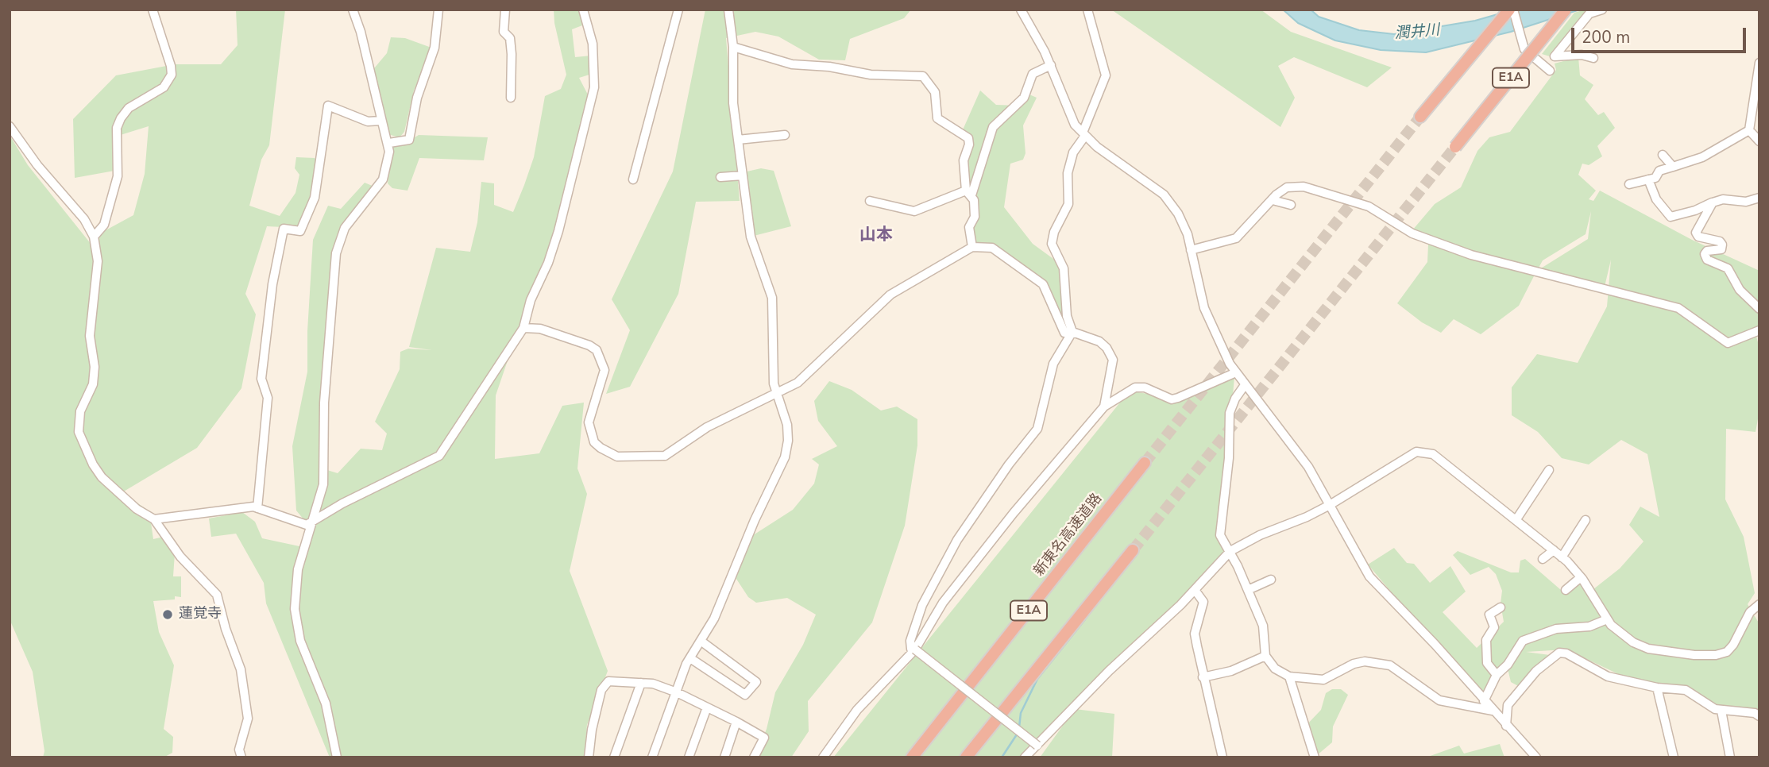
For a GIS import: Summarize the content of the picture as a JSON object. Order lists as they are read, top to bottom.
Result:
{
  "streets": {
    "highway": ["E1A", "新東名高速道路"]
  },
  "districts": ["山本"],
  "water": ["潤井川"],
  "places": ["蓮覚寺"],
  "scale_bar": "200 m"
}
